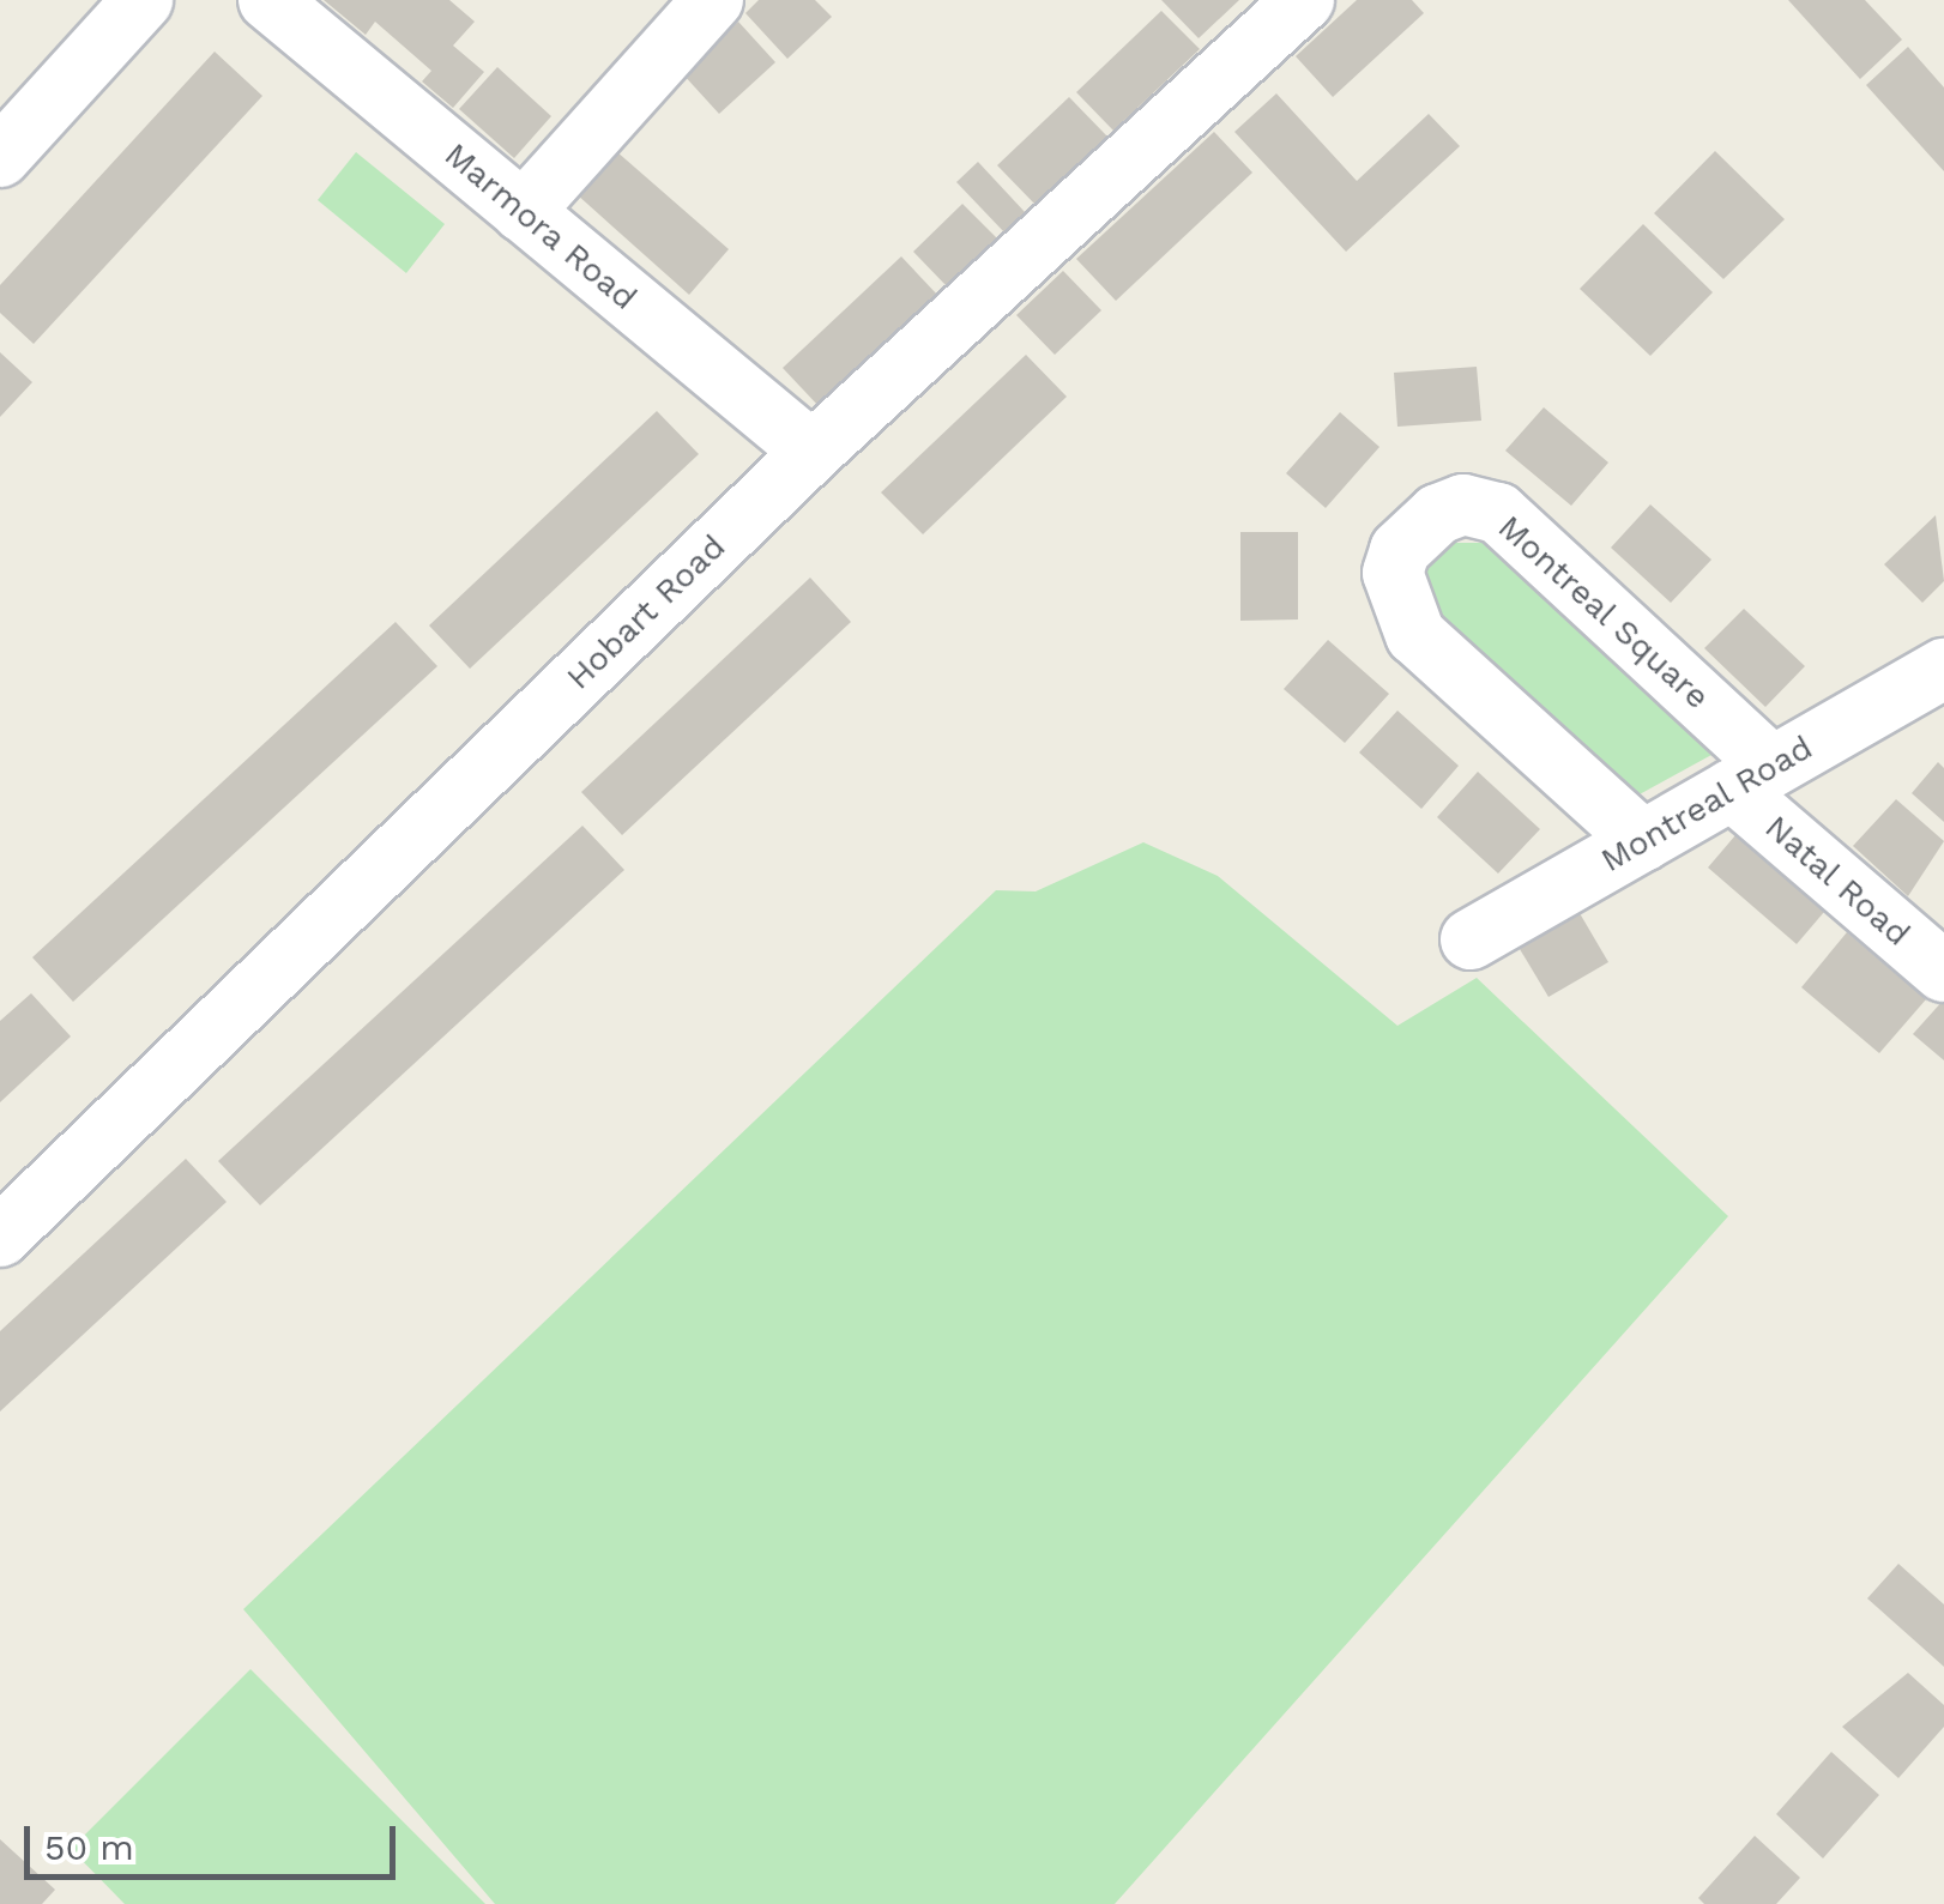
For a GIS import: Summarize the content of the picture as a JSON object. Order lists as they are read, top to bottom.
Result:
{
  "streets": {
    "street": [
      "Marmora Road",
      "Hobart Road",
      "Montreal Square",
      "Montreal Road",
      "Natal Road"
    ]
  },
  "crossings": [
    ["Marmora Road", "Hobart Road"],
    ["Montreal Square", "Montreal Road"],
    ["Montreal Square", "Natal Road"],
    ["Montreal Road", "Natal Road"]
  ],
  "scale_bar": "50 m"
}
